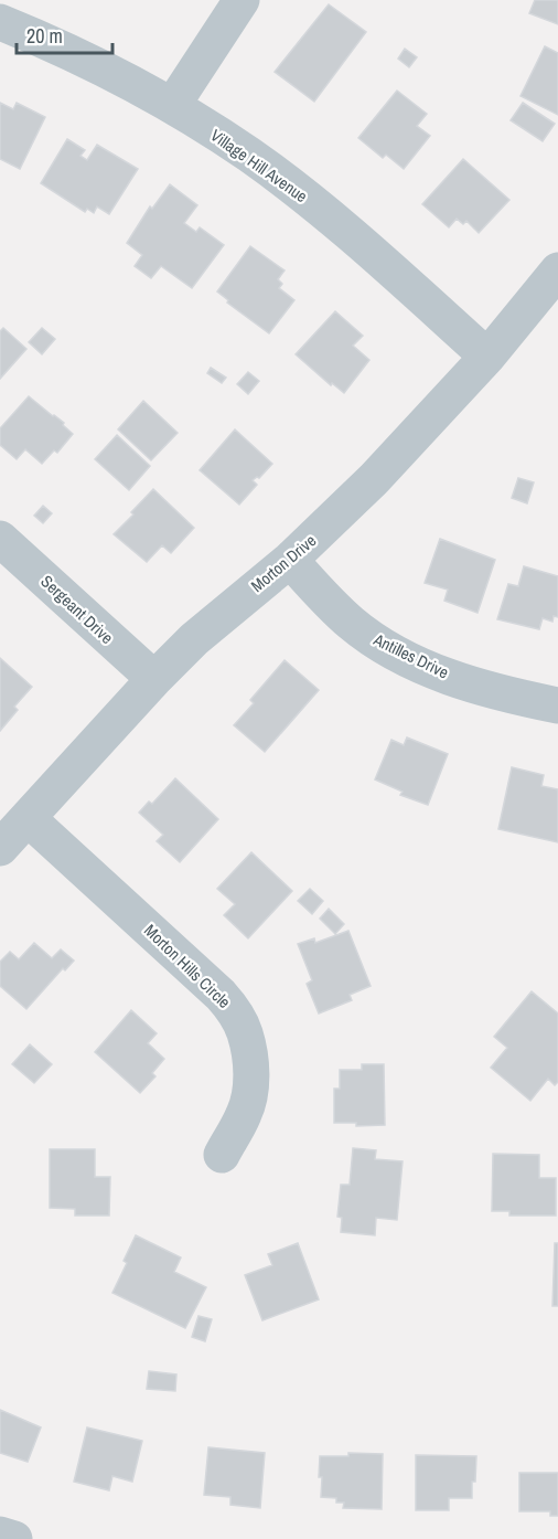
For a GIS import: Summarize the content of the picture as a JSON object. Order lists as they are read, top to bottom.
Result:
{
  "streets": {
    "street": [
      "Village Hill Avenue",
      "Morton Drive",
      "Sergeant Drive",
      "Antilles Drive",
      "Morton Hills Circle"
    ]
  },
  "crossings": [
    ["Village Hill Avenue", "Morton Drive"],
    ["Morton Drive", "Sergeant Drive"],
    ["Morton Drive", "Antilles Drive"],
    ["Morton Drive", "Morton Hills Circle"]
  ],
  "scale_bar": "20 m"
}
